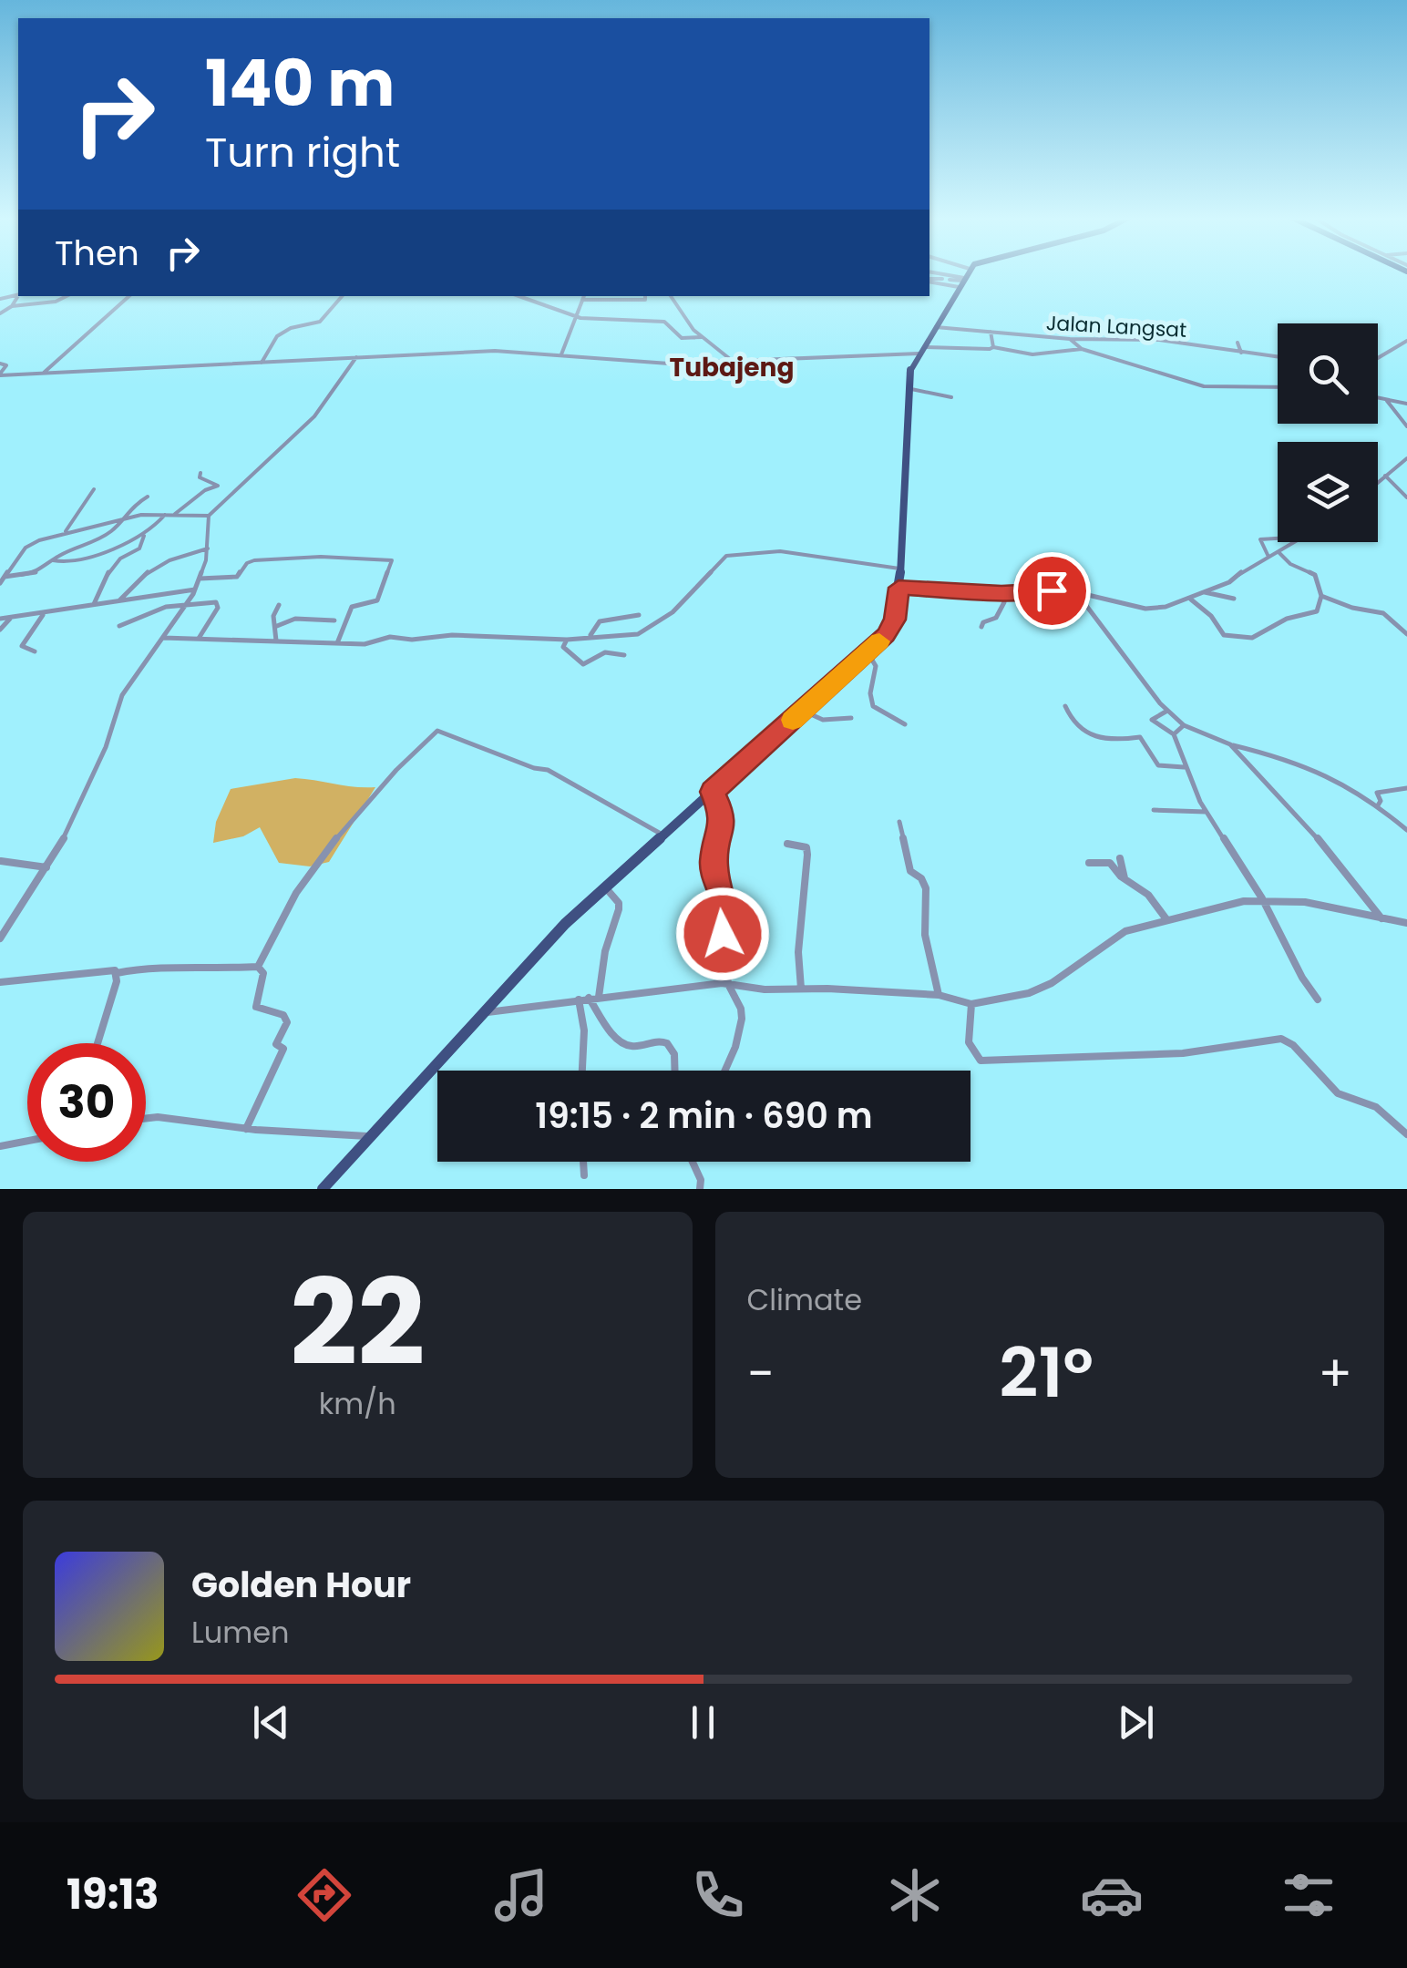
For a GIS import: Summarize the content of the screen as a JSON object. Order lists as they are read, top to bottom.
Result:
{
  "streets": {
    "street": ["Jalan Langsat"]
  },
  "districts": ["Tubajeng"],
  "page": {
    "turn": ["140 m", "Turn right"],
    "then": "Then",
    "limit": "30",
    "trip": "19:15 · 2 min · 690 m",
    "tile": [
      ["22", "km/h"],
      "Climate"
    ],
    "heat": ["−", "21°", "+"],
    "song": ["Golden Hour", "Lumen"],
    "tabs": "19:13"
  }
}
